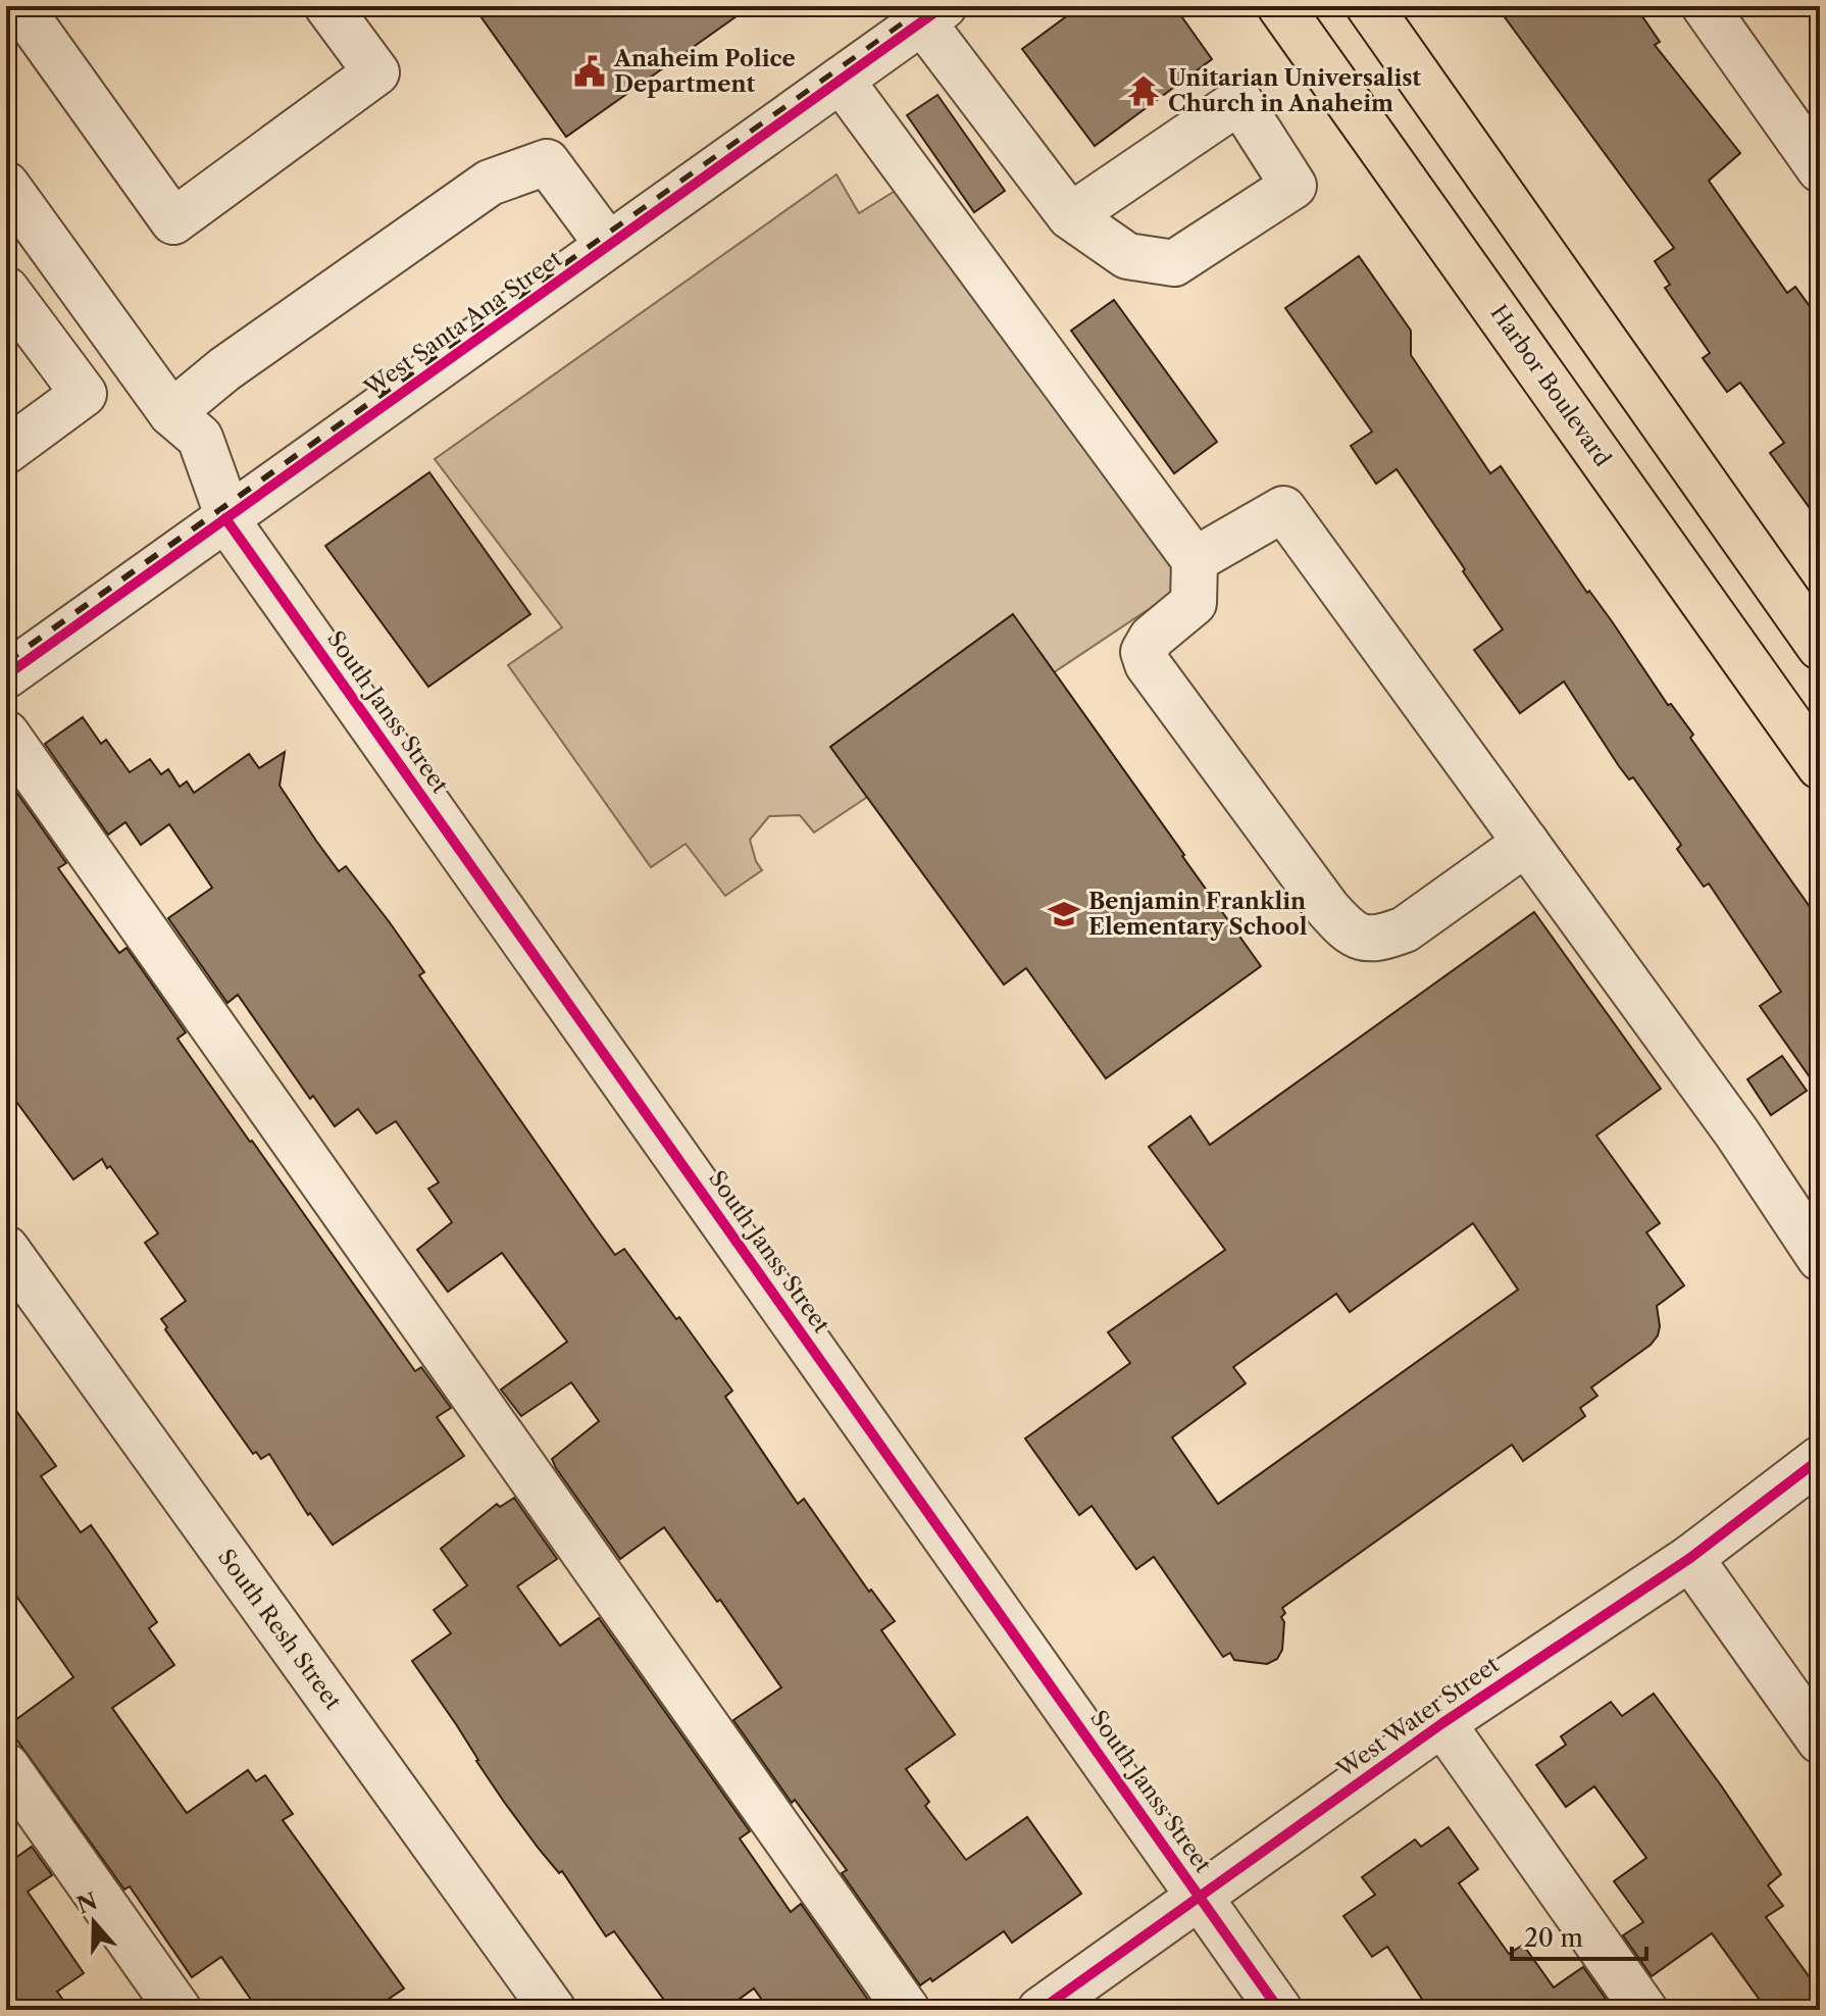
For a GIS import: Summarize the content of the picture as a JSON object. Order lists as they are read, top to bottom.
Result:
{
  "streets": {
    "main road": ["Harbor Boulevard"],
    "street": [
      "West Santa Ana Street",
      "South Janss Street",
      "South Resh Street",
      "West Water Street"
    ]
  },
  "crossings": [
    ["West Santa Ana Street", "South Janss Street"],
    ["South Janss Street", "West Water Street"]
  ],
  "places": {
    "public building": ["Anaheim Police Department"],
    "temple": ["Unitarian Universalist Church in Anaheim"],
    "school or university": ["Benjamin Franklin Elementary School"]
  },
  "scale_bar": "20 m",
  "north": "top"
}
